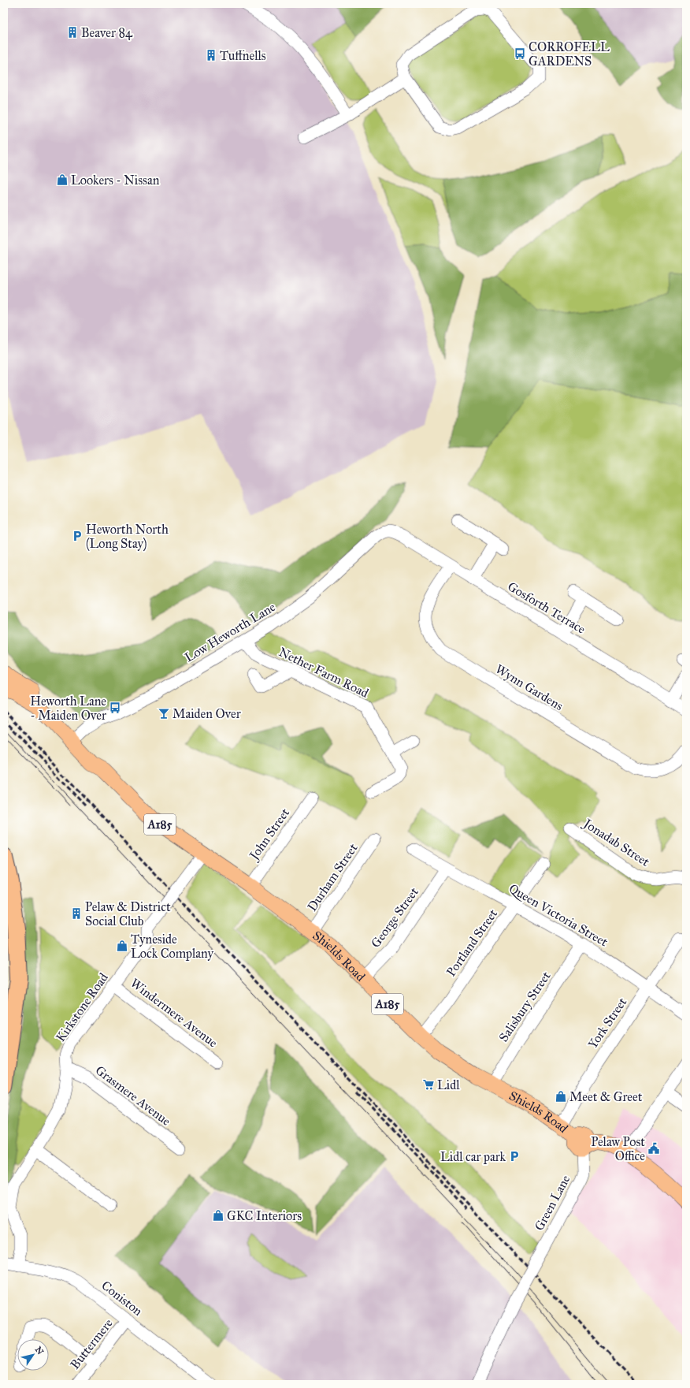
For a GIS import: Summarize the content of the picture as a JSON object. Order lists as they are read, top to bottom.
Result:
{
  "streets": {
    "main road": ["A185", "Shields Road"],
    "street": [
      "Gosforth Terrace",
      "Low Heworth Lane",
      "Nether Farm Road",
      "Wynn Gardens",
      "John Street",
      "Jonadab Street",
      "Durham Street",
      "Queen Victoria Street",
      "George Street",
      "Portland Street",
      "Salisbury Street",
      "Kirkstone Road",
      "Windermere Avenue",
      "York Street",
      "Grasmere Avenue",
      "Green Lane",
      "Coniston",
      "Buttermere"
    ]
  },
  "crossings": [
    ["Gosforth Terrace", "Low Heworth Lane"],
    ["Gosforth Terrace", "Wynn Gardens"],
    ["Low Heworth Lane", "Nether Farm Road"],
    ["Low Heworth Lane", "A185"],
    ["Low Heworth Lane", "Shields Road"],
    ["A185", "Shields Road"],
    ["John Street", "Shields Road"],
    ["Durham Street", "Shields Road"],
    ["Queen Victoria Street", "George Street"],
    ["Queen Victoria Street", "Portland Street"],
    ["Queen Victoria Street", "Salisbury Street"],
    ["Queen Victoria Street", "York Street"],
    ["George Street", "Shields Road"],
    ["Portland Street", "Shields Road"],
    ["Shields Road", "Salisbury Street"],
    ["Shields Road", "Kirkstone Road"],
    ["Shields Road", "York Street"],
    ["Shields Road", "Green Lane"],
    ["Kirkstone Road", "Windermere Avenue"],
    ["Kirkstone Road", "Grasmere Avenue"],
    ["Kirkstone Road", "Coniston"],
    ["Coniston", "Buttermere"]
  ],
  "places": {
    "building": ["Beaver 84", "Tuffnells", "Pelaw & District Social Club"],
    "bus stop": ["CORROFELL GARDENS", "Heworth Lane - Maiden Over"],
    "shop": [
      "Lookers - Nissan",
      "Tyneside Lock Complany",
      "Meet & Greet",
      "GKC Interiors"
    ],
    "parking": ["Heworth North (Long Stay)", "Lidl car park"],
    "bar": ["Maiden Over"],
    "supermarket": ["Lidl"],
    "public building": ["Pelaw Post Office"]
  },
  "north": "top right"
}
